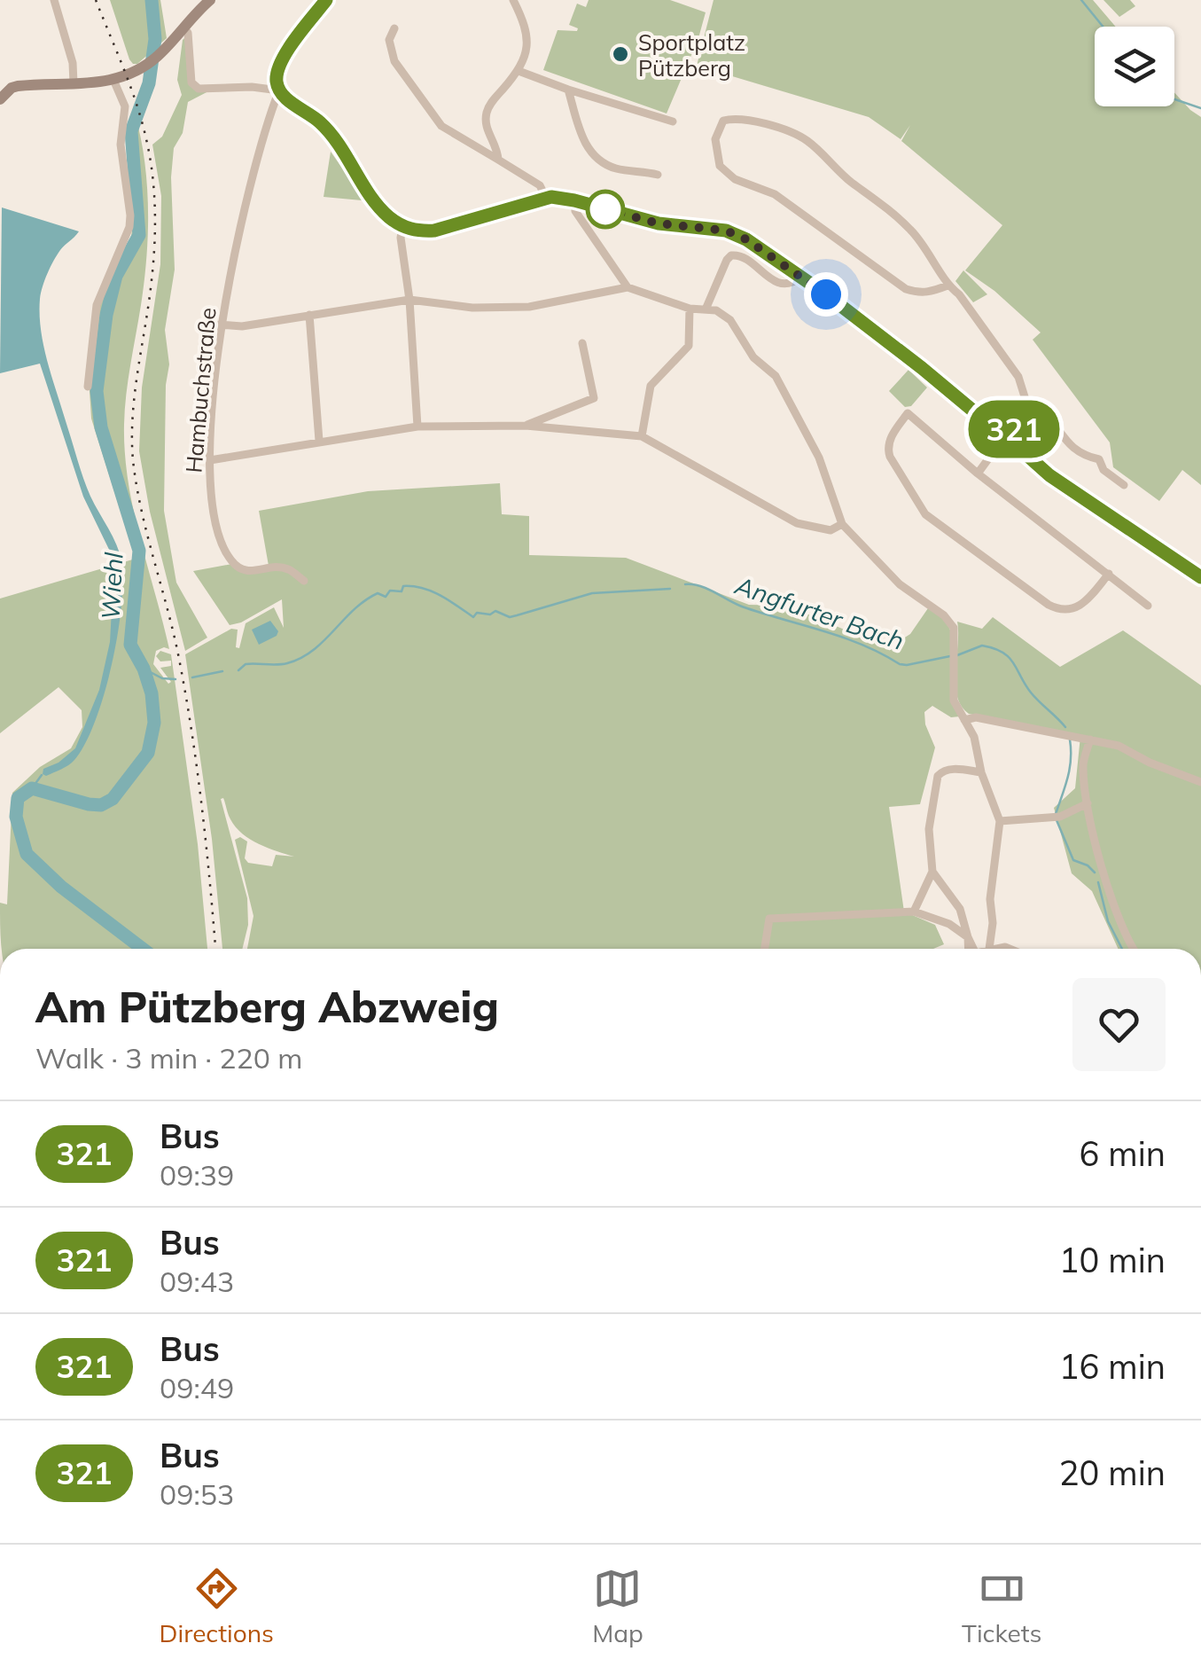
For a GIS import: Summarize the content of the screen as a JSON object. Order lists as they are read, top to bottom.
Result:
{
  "streets": {
    "street": ["Hambuchstraße"]
  },
  "water": ["Wiehl", "Angfurter Bach"],
  "places": ["Sportplatz Pützberg"],
  "lines": ["bus line 321"],
  "page": {
    "on_map": "321",
    "heading": ["Am Pützberg Abzweig", "Walk · 3 min · 220 m"],
    "list": [
      {
        "mark": "321",
        "name": "Bus",
        "note": "09:39",
        "value": "6 min"
      },
      {
        "mark": "321",
        "name": "Bus",
        "note": "09:43",
        "value": "10 min"
      },
      {
        "mark": "321",
        "name": "Bus",
        "note": "09:49",
        "value": "16 min"
      },
      {
        "mark": "321",
        "name": "Bus",
        "note": "09:53",
        "value": "20 min"
      }
    ],
    "tabs": ["Directions", "Map", "Tickets"]
  }
}
